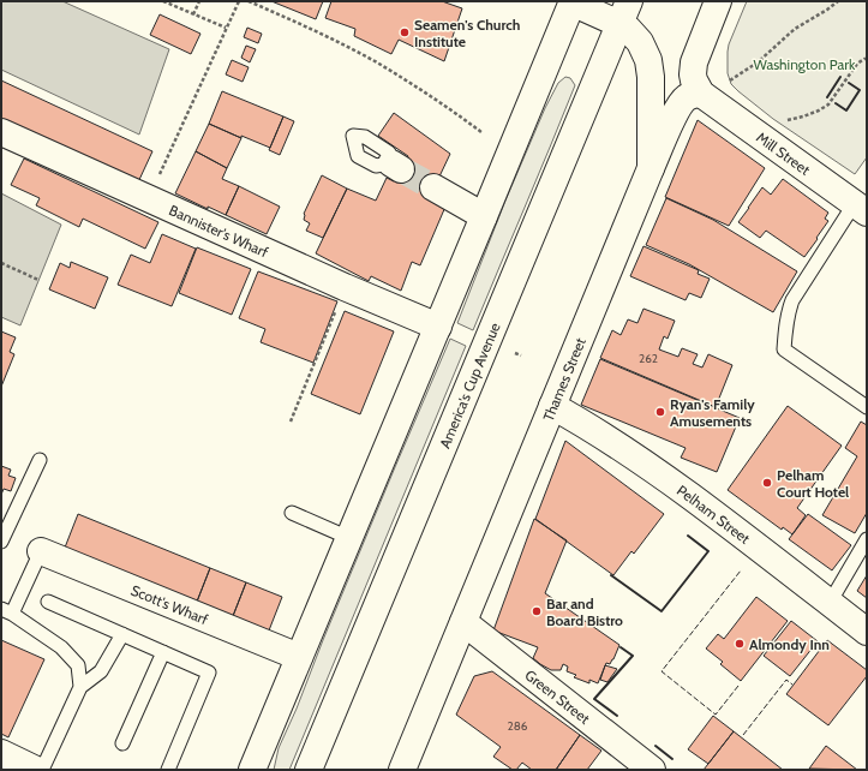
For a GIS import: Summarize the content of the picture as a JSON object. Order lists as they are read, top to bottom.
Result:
{
  "streets": {
    "street": [
      "Mill Street",
      "Bannister's Wharf",
      "Thames Street",
      "America's Cup Avenue",
      "Pelham Street",
      "Scott's Wharf",
      "Green Street"
    ]
  },
  "crossings": [
    ["Mill Street", "Thames Street"],
    ["Thames Street", "Pelham Street"],
    ["Thames Street", "Green Street"]
  ],
  "parks": ["Washington Park"],
  "places": [
    "Seamen's Church Institute",
    "Ryan's Family Amusements",
    "Pelham Court Hotel",
    "Bar and Board Bistro",
    "Almondy Inn"
  ],
  "house_numbers": ["262", "286"]
}
